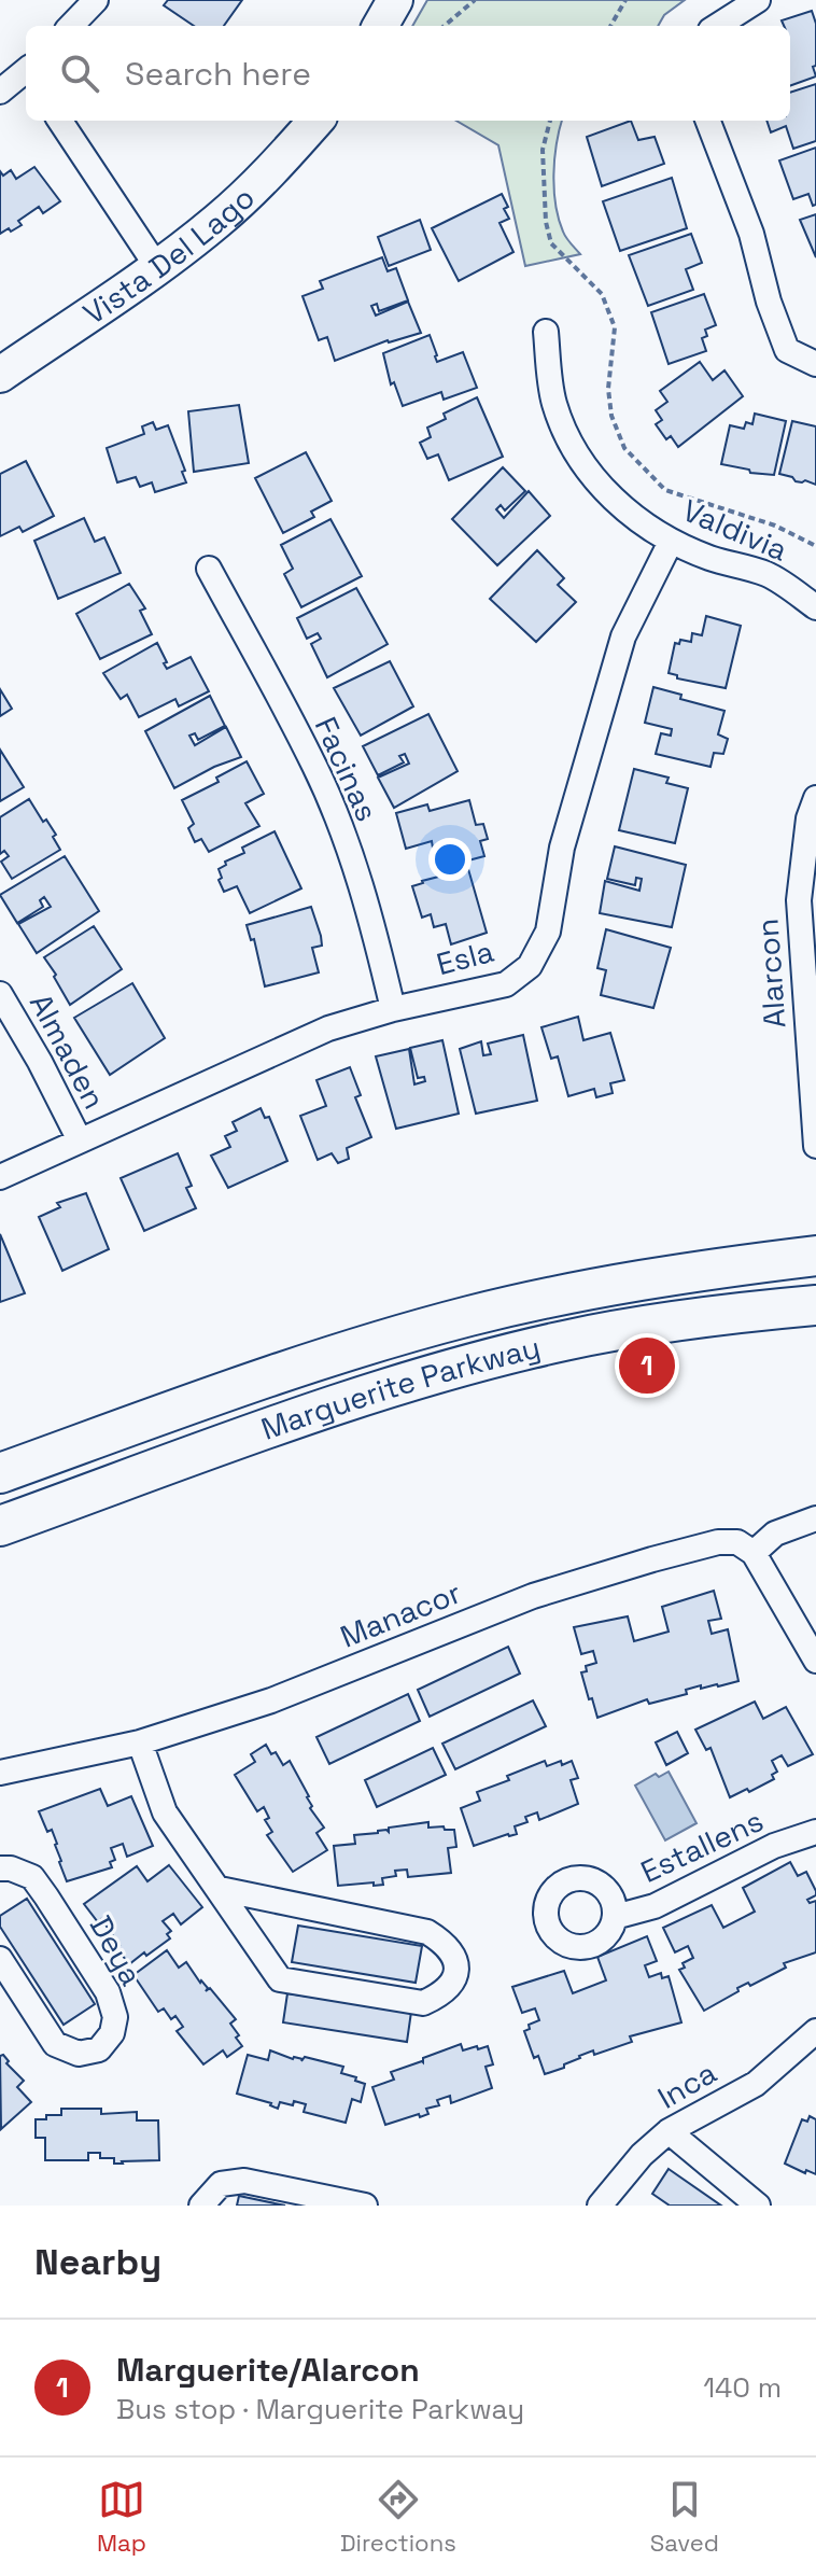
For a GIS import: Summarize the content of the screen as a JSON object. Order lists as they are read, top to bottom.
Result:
{
  "streets": {
    "main road": ["Marguerite Parkway"],
    "street": [
      "Vista Del Lago",
      "Valdivia",
      "Facinas",
      "Esla",
      "Alarcon",
      "Almaden",
      "Manacor",
      "Estallens",
      "Deya",
      "Inca"
    ]
  },
  "crossings": [
    ["Valdivia", "Esla"],
    ["Facinas", "Esla"],
    ["Esla", "Almaden"]
  ],
  "page": {
    "search": "Search here",
    "pins": "1",
    "heading": "Nearby",
    "list": [
      {
        "mark": "1",
        "name": "Marguerite/Alarcon",
        "note": "Bus stop · Marguerite Parkway",
        "value": "140 m"
      }
    ],
    "nav": ["Map", "Directions", "Saved"]
  }
}
